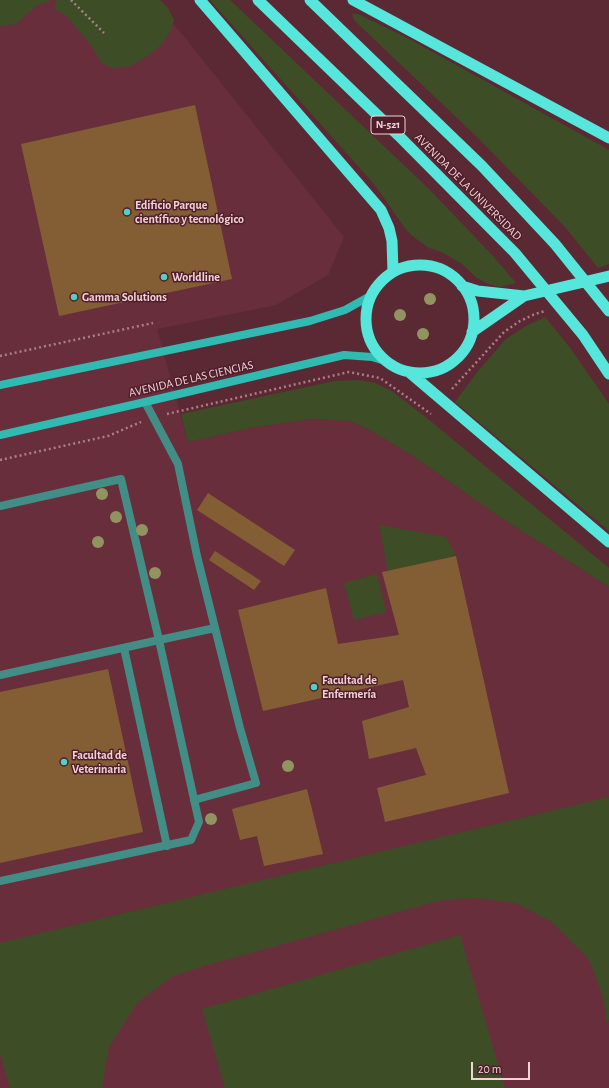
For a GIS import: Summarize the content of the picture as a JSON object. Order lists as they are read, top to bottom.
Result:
{
  "streets": {
    "highway": ["N-521", "AVENIDA DE LA UNIVERSIDAD"],
    "main road": ["AVENIDA DE LAS CIENCIAS"]
  },
  "places": [
    "Edificio Parque científico y tecnológico",
    "Worldline",
    "Gamma Solutions",
    "Facultad de Enfermería",
    "Facultad de Veterinaria"
  ],
  "scale_bar": "20 m"
}
